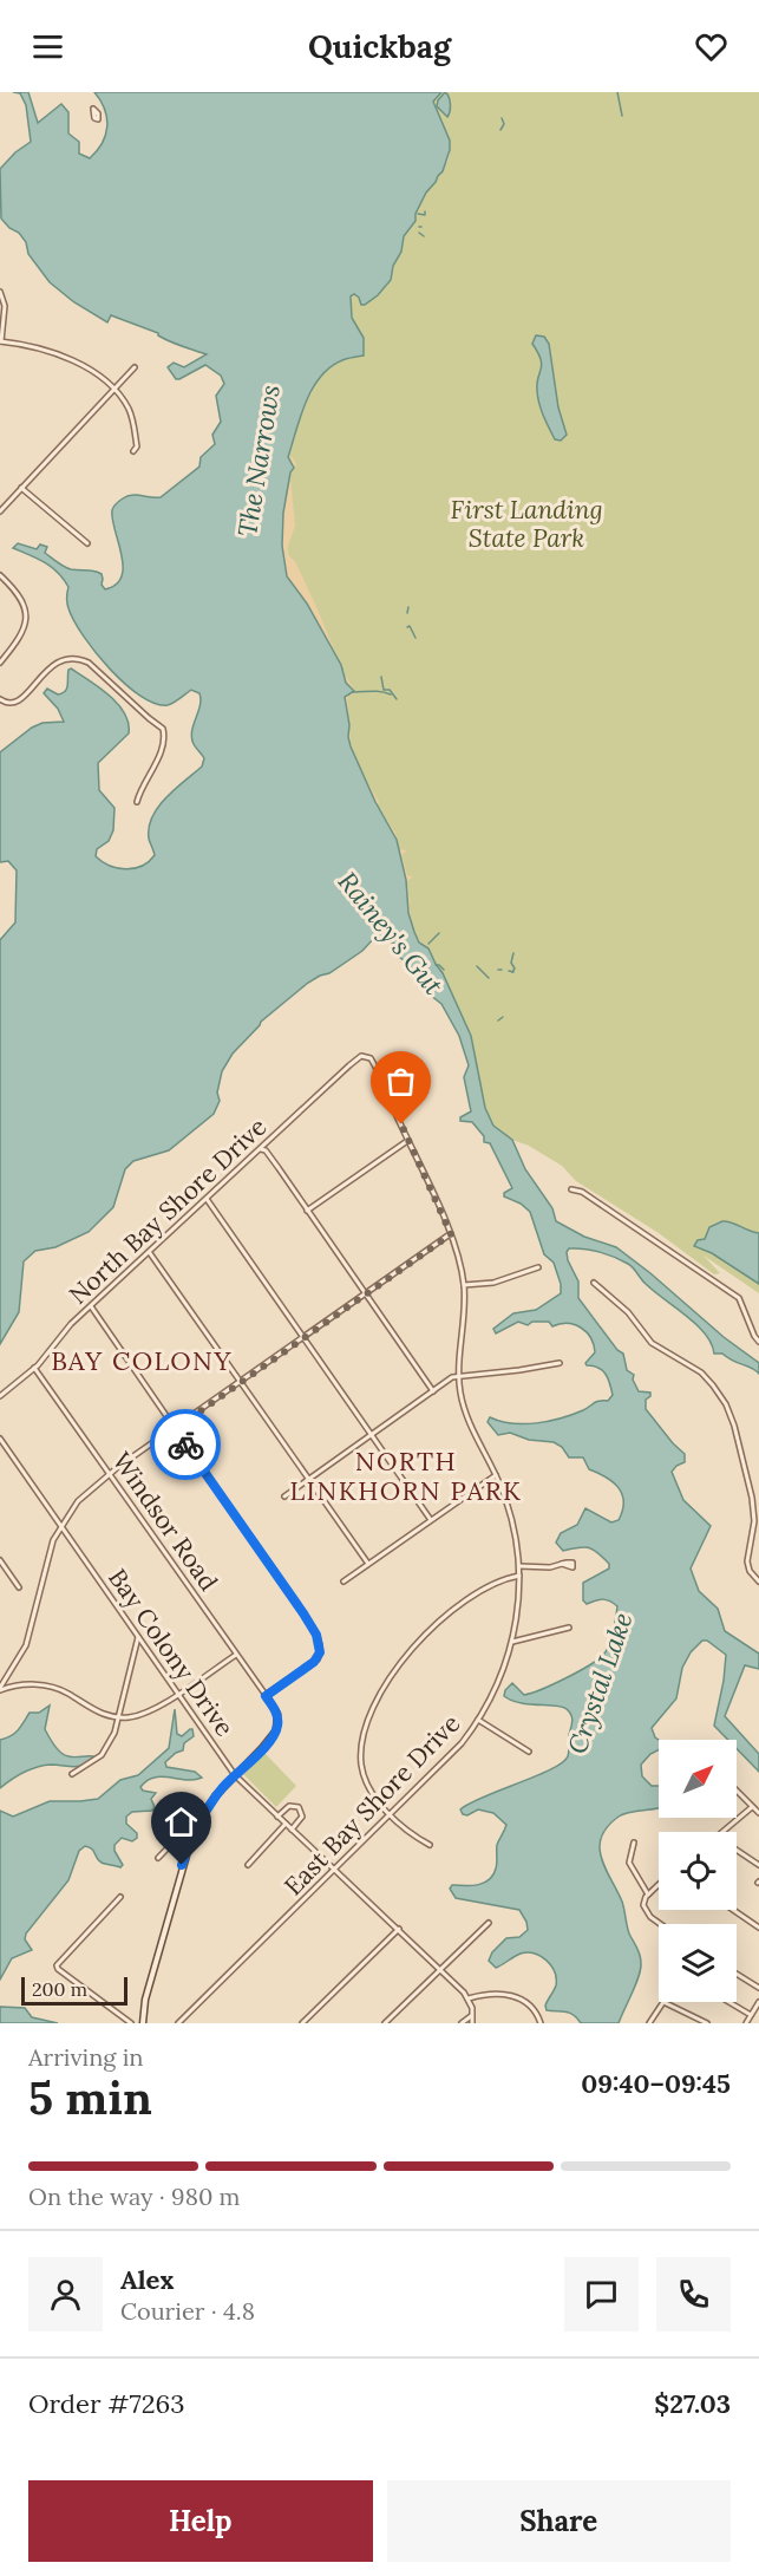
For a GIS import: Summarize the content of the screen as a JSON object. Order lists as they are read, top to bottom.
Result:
{
  "streets": {
    "street": [
      "North Bay Shore Drive",
      "Windsor Road",
      "Bay Colony Drive",
      "East Bay Shore Drive"
    ]
  },
  "crossings": [
    ["North Bay Shore Drive", "Windsor Road"],
    ["North Bay Shore Drive", "East Bay Shore Drive"],
    ["Bay Colony Drive", "East Bay Shore Drive"]
  ],
  "districts": ["BAY COLONY", "NORTH LINKHORN PARK"],
  "water": ["The Narrows", "Rainey's Gut", "Crystal Lake"],
  "parks": ["First Landing State Park"],
  "scale_bar": "200 m",
  "north": "top right",
  "page": {
    "header": "Quickbag",
    "scale": "200 m",
    "heading": ["5 min", "Arriving in", "09:40–09:45"],
    "panel": [
      "Alex",
      "Courier · 4.8",
      "Order #7263",
      "$27.03"
    ],
    "bar": "On the way · 980 m",
    "buttons": ["Help", "Share"]
  }
}
